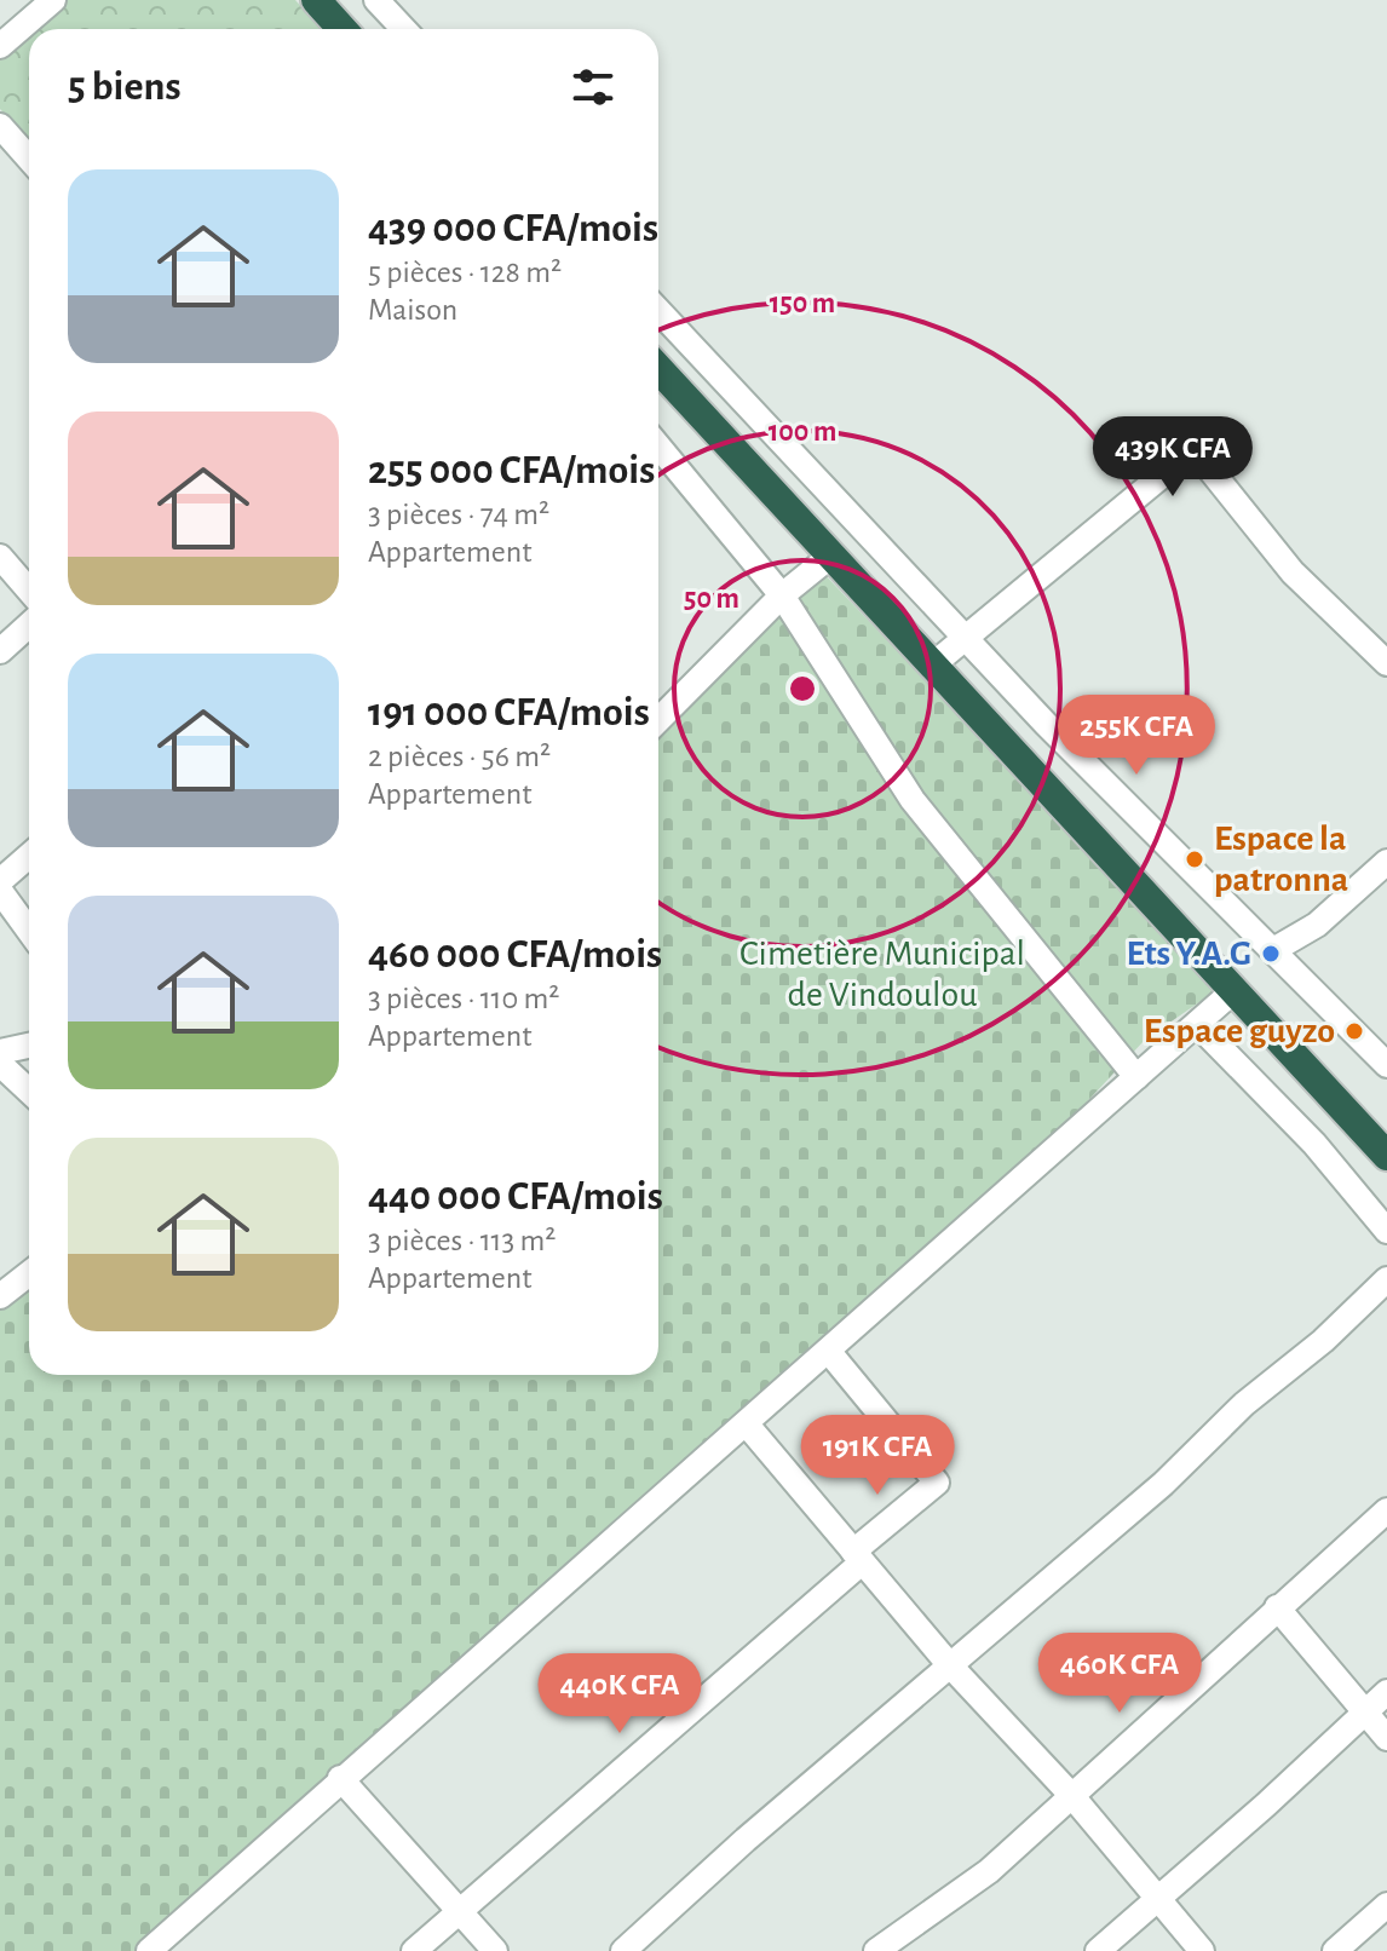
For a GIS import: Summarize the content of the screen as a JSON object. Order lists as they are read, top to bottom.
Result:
{
  "parks": ["Cimetière Municipal de Vindoulou"],
  "places": ["Espace la patronna", "Ets Y.A.G", "Espace guyzo"],
  "page": {
    "heading": "5 biens",
    "list": [
      {
        "name": "439 000 CFA/mois",
        "note": "5 pièces · 128 m² · Maison"
      },
      {
        "name": "255 000 CFA/mois",
        "note": "3 pièces · 74 m² · Appartement"
      },
      {
        "name": "191 000 CFA/mois",
        "note": "2 pièces · 56 m² · Appartement"
      },
      {
        "name": "460 000 CFA/mois",
        "note": "3 pièces · 110 m² · Appartement"
      },
      {
        "name": "440 000 CFA/mois",
        "note": "3 pièces · 113 m² · Appartement"
      }
    ],
    "price": [
      "439K CFA",
      "255K CFA",
      "191K CFA",
      "460K CFA",
      "440K CFA"
    ]
  },
  "rings": ["150 m", "100 m", "50 m"]
}
